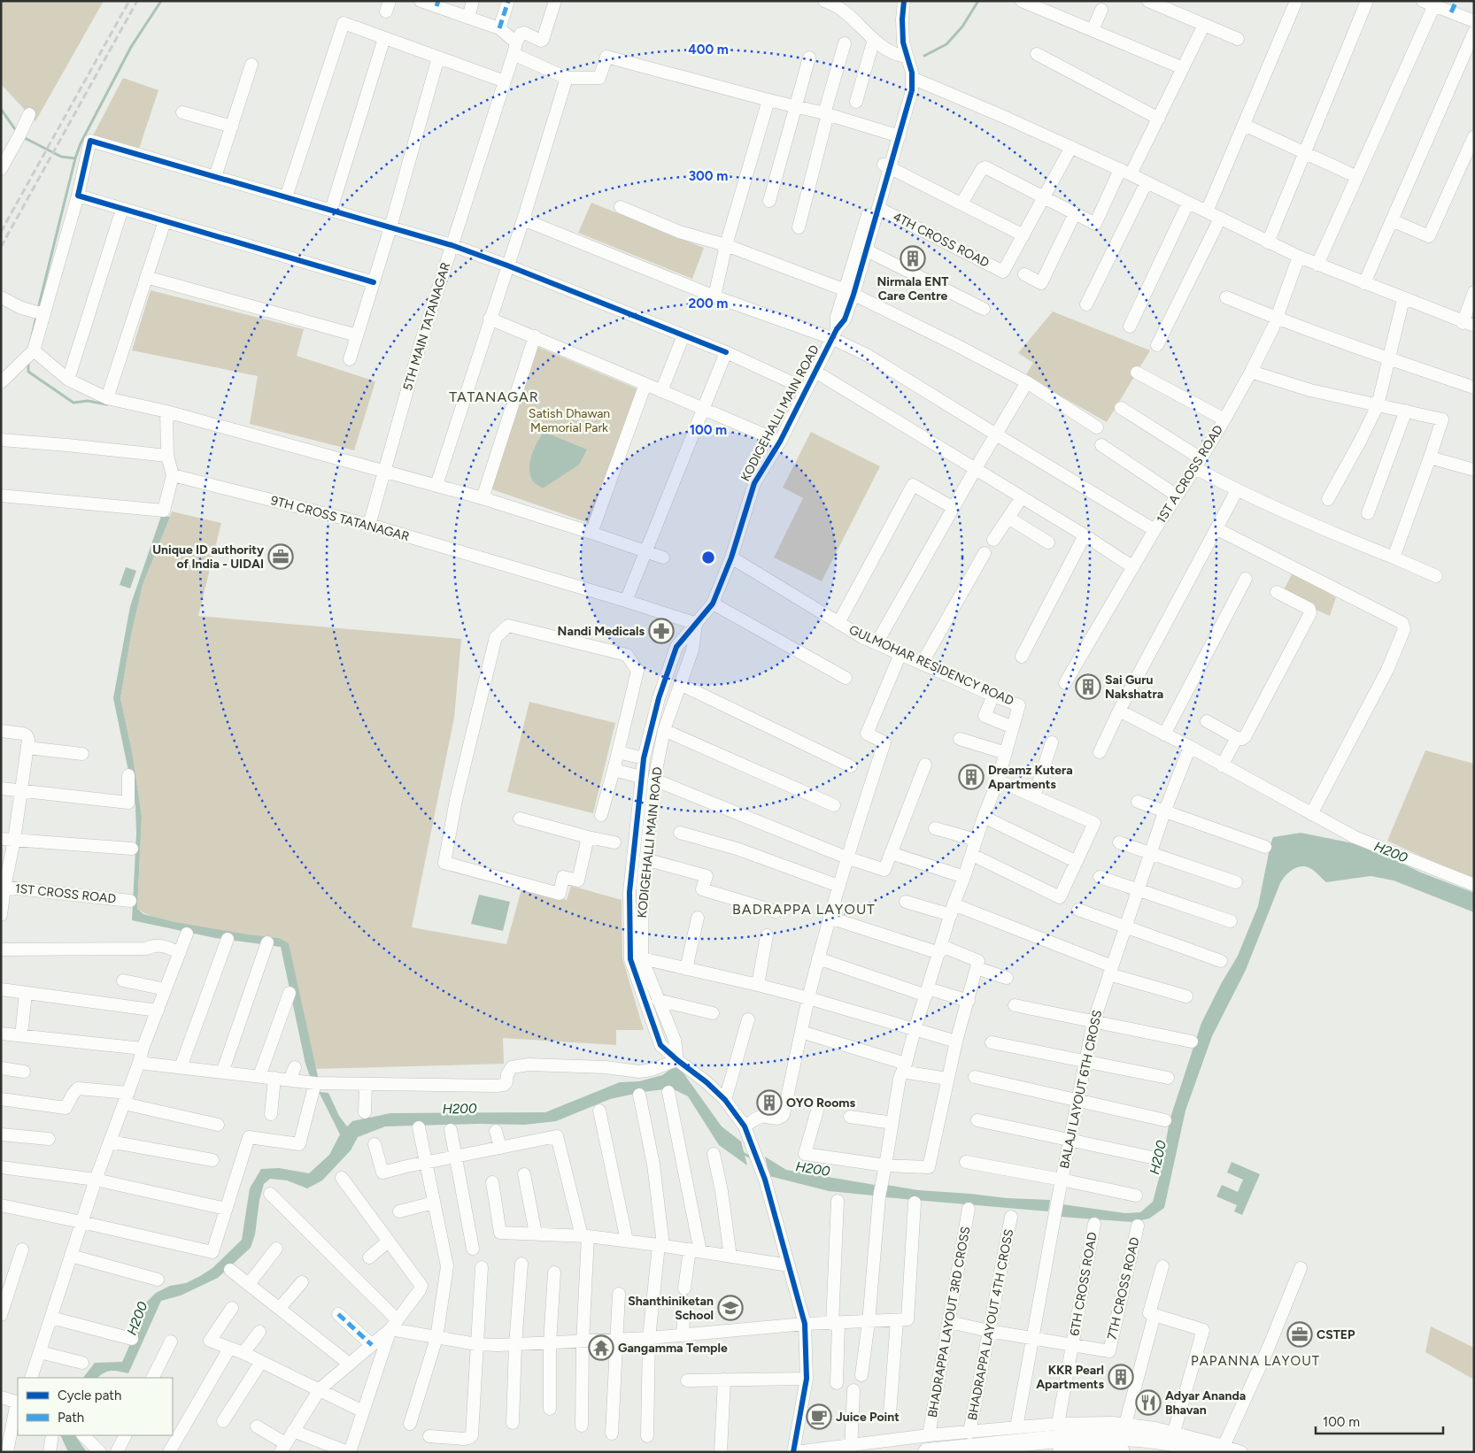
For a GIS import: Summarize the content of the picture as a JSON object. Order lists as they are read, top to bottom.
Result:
{
  "streets": {
    "street": [
      "4TH CROSS ROAD",
      "5TH MAIN TATANAGAR",
      "KODIGEHALLI MAIN ROAD",
      "1ST A CROSS ROAD",
      "9TH CROSS TATANAGAR",
      "GULMOHAR RESIDENCY ROAD",
      "1ST CROSS ROAD",
      "BALAJI LAYOUT 6TH CROSS",
      "6TH CROSS ROAD",
      "7TH CROSS ROAD",
      "BHADRAPPA LAYOUT 3RD CROSS",
      "BHADRAPPA LAYOUT 4TH CROSS"
    ]
  },
  "crossings": [
    ["4TH CROSS ROAD", "KODIGEHALLI MAIN ROAD"],
    ["5TH MAIN TATANAGAR", "9TH CROSS TATANAGAR"],
    ["KODIGEHALLI MAIN ROAD", "9TH CROSS TATANAGAR"],
    ["KODIGEHALLI MAIN ROAD", "GULMOHAR RESIDENCY ROAD"],
    ["6TH CROSS ROAD", "7TH CROSS ROAD"]
  ],
  "districts": ["TATANAGAR", "BADRAPPA LAYOUT", "PAPANNA LAYOUT"],
  "water": ["H200"],
  "parks": ["Satish Dhawan Memorial Park"],
  "places": {
    "building": [
      "Nirmala ENT Care Centre",
      "Sai Guru Nakshatra",
      "Dreamz Kutera Apartments",
      "OYO Rooms",
      "KKR Pearl Apartments"
    ],
    "office": ["Unique ID authority of India - UIDAI", "CSTEP"],
    "pharmacy": ["Nandi Medicals"],
    "school or university": ["Shanthiniketan School"],
    "temple": ["Gangamma Temple"],
    "restaurant": ["Adyar Ananda Bhavan"],
    "cafe": ["Juice Point"]
  },
  "legend": ["Cycle path", "Path"],
  "scale_bar": "100 m",
  "rings": [
    "400 m",
    "300 m",
    "200 m",
    "100 m"
  ]
}
